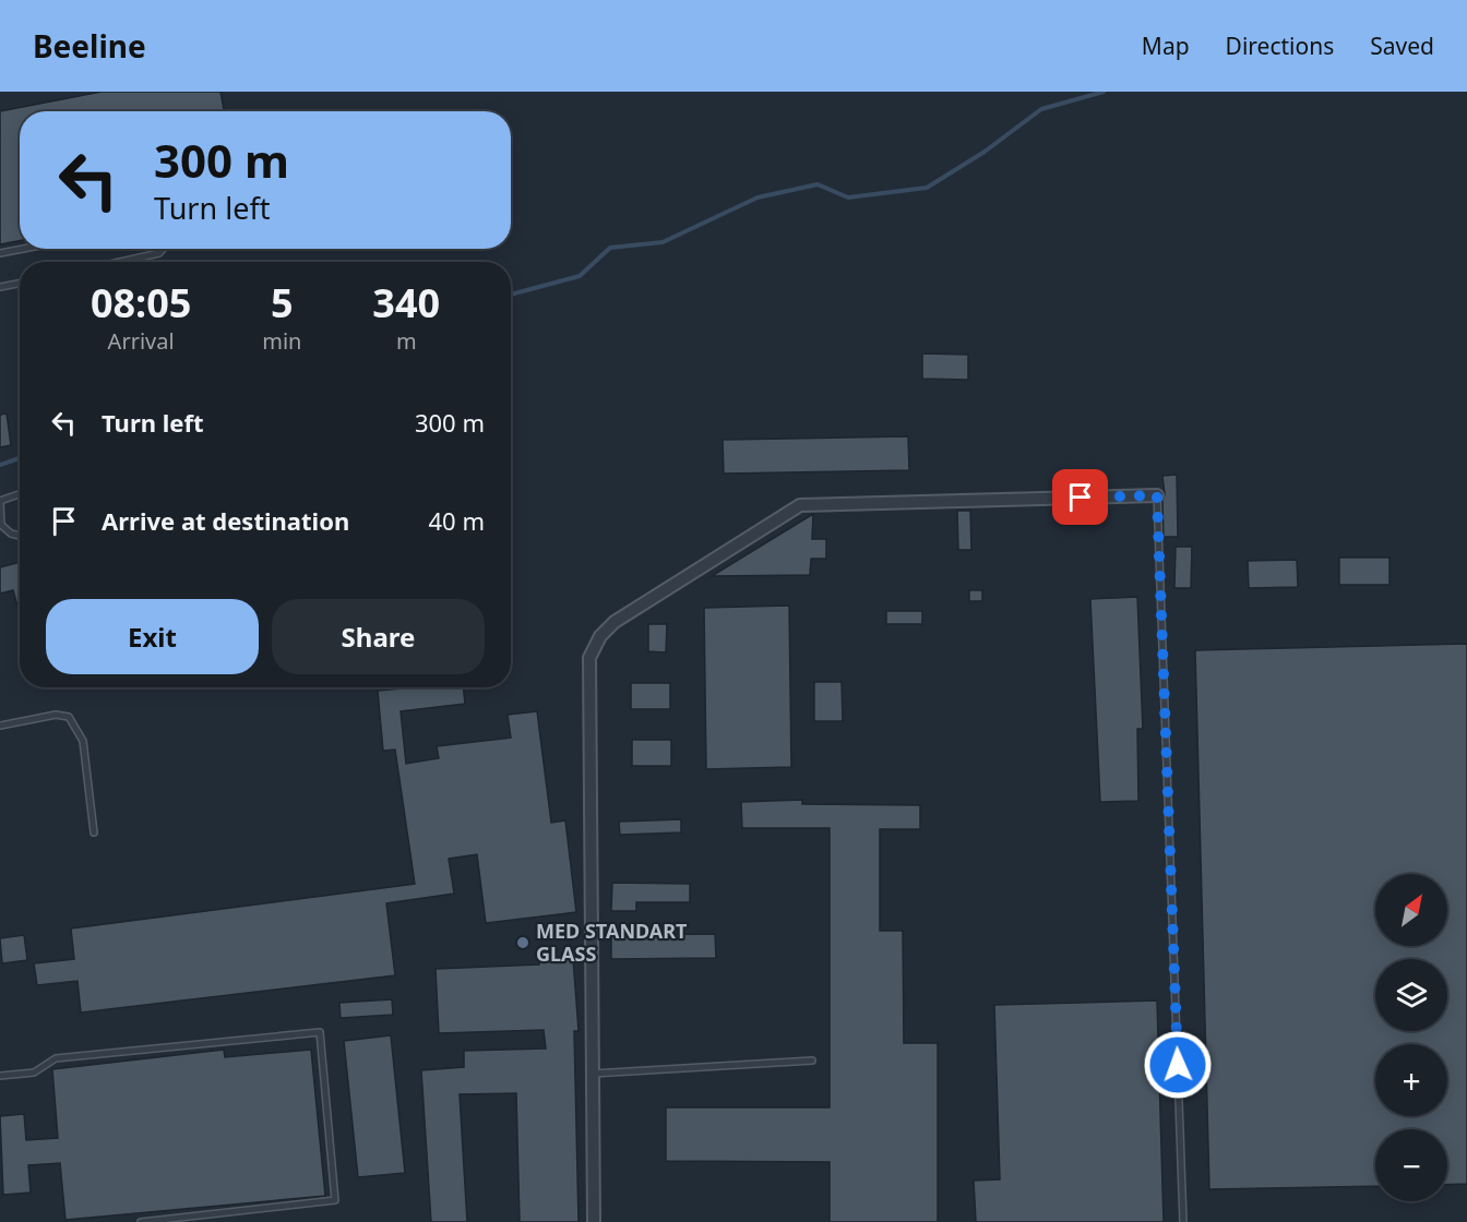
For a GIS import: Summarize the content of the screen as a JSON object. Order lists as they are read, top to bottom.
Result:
{
  "places": ["MED STANDART GLASS"],
  "north": "top right",
  "page": {
    "header": "Beeline",
    "nav": ["Map", "Directions", "Saved"],
    "turn": ["300 m", "Turn left"],
    "eta": [
      "08:05",
      "Arrival",
      "5",
      "min",
      "340",
      "m"
    ],
    "list": [
      {
        "name": "Turn left",
        "value": "300 m"
      },
      {
        "name": "Arrive at destination",
        "value": "40 m"
      }
    ],
    "buttons": ["Exit", "Share"],
    "map_buttons": ["+", "−"]
  }
}
